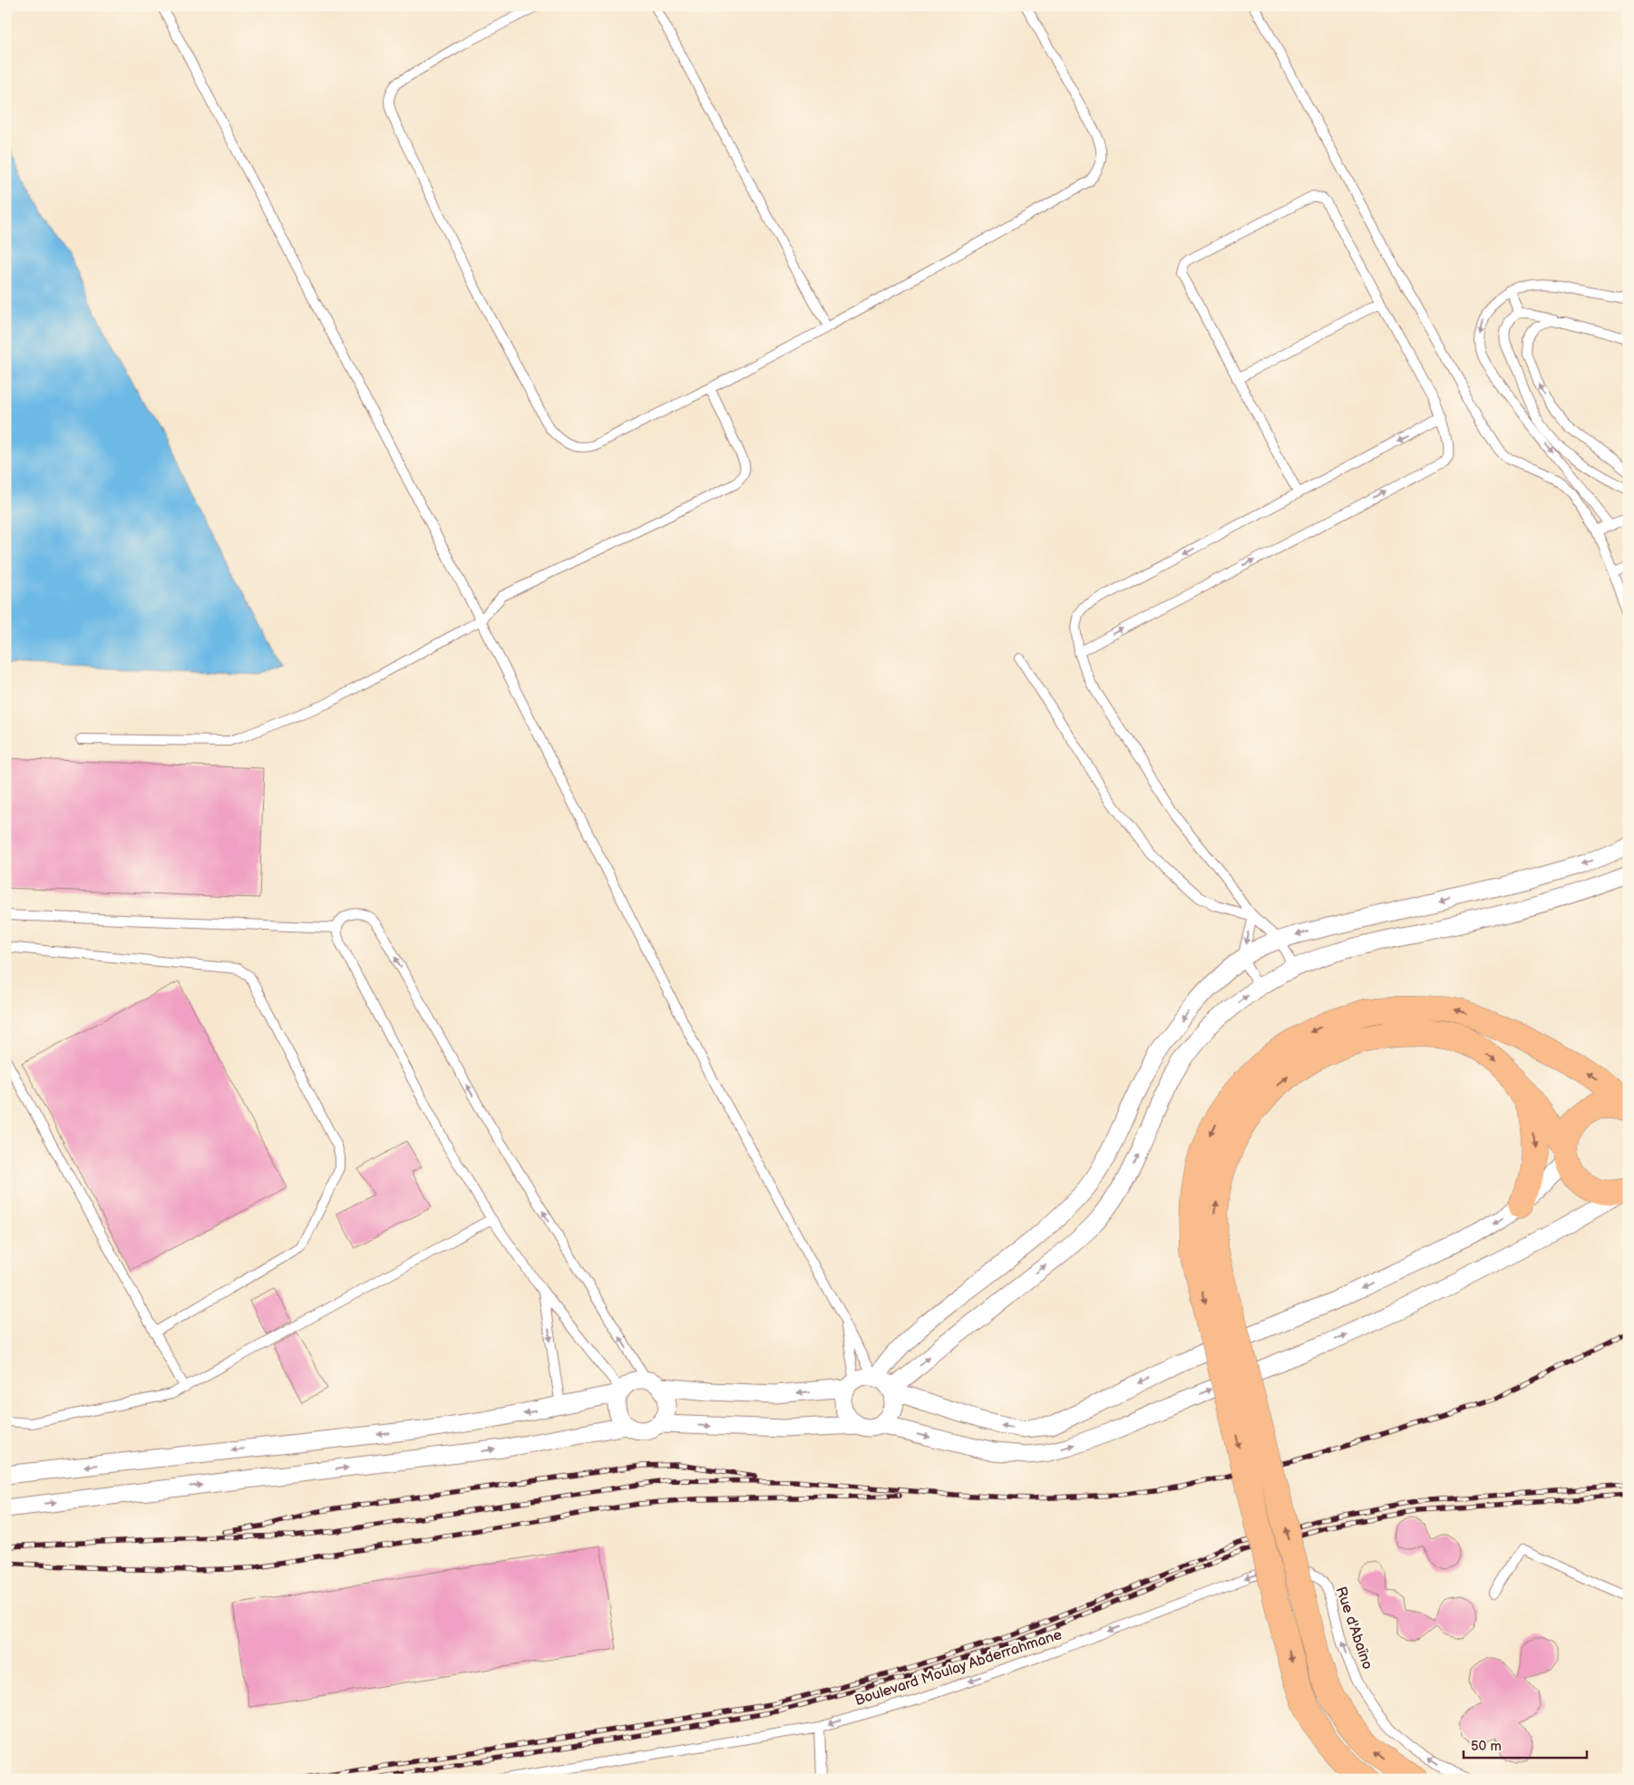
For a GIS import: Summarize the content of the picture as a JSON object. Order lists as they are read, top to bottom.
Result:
{
  "streets": {
    "lane": ["Rue d'Abaïno", "Boulevard Moulay Abderrahmane"]
  },
  "crossings": [
    ["Rue d'Abaïno", "Boulevard Moulay Abderrahmane"]
  ],
  "one_way": ["Rue d'Abaïno", "Boulevard Moulay Abderrahmane"],
  "scale_bar": "50 m"
}
